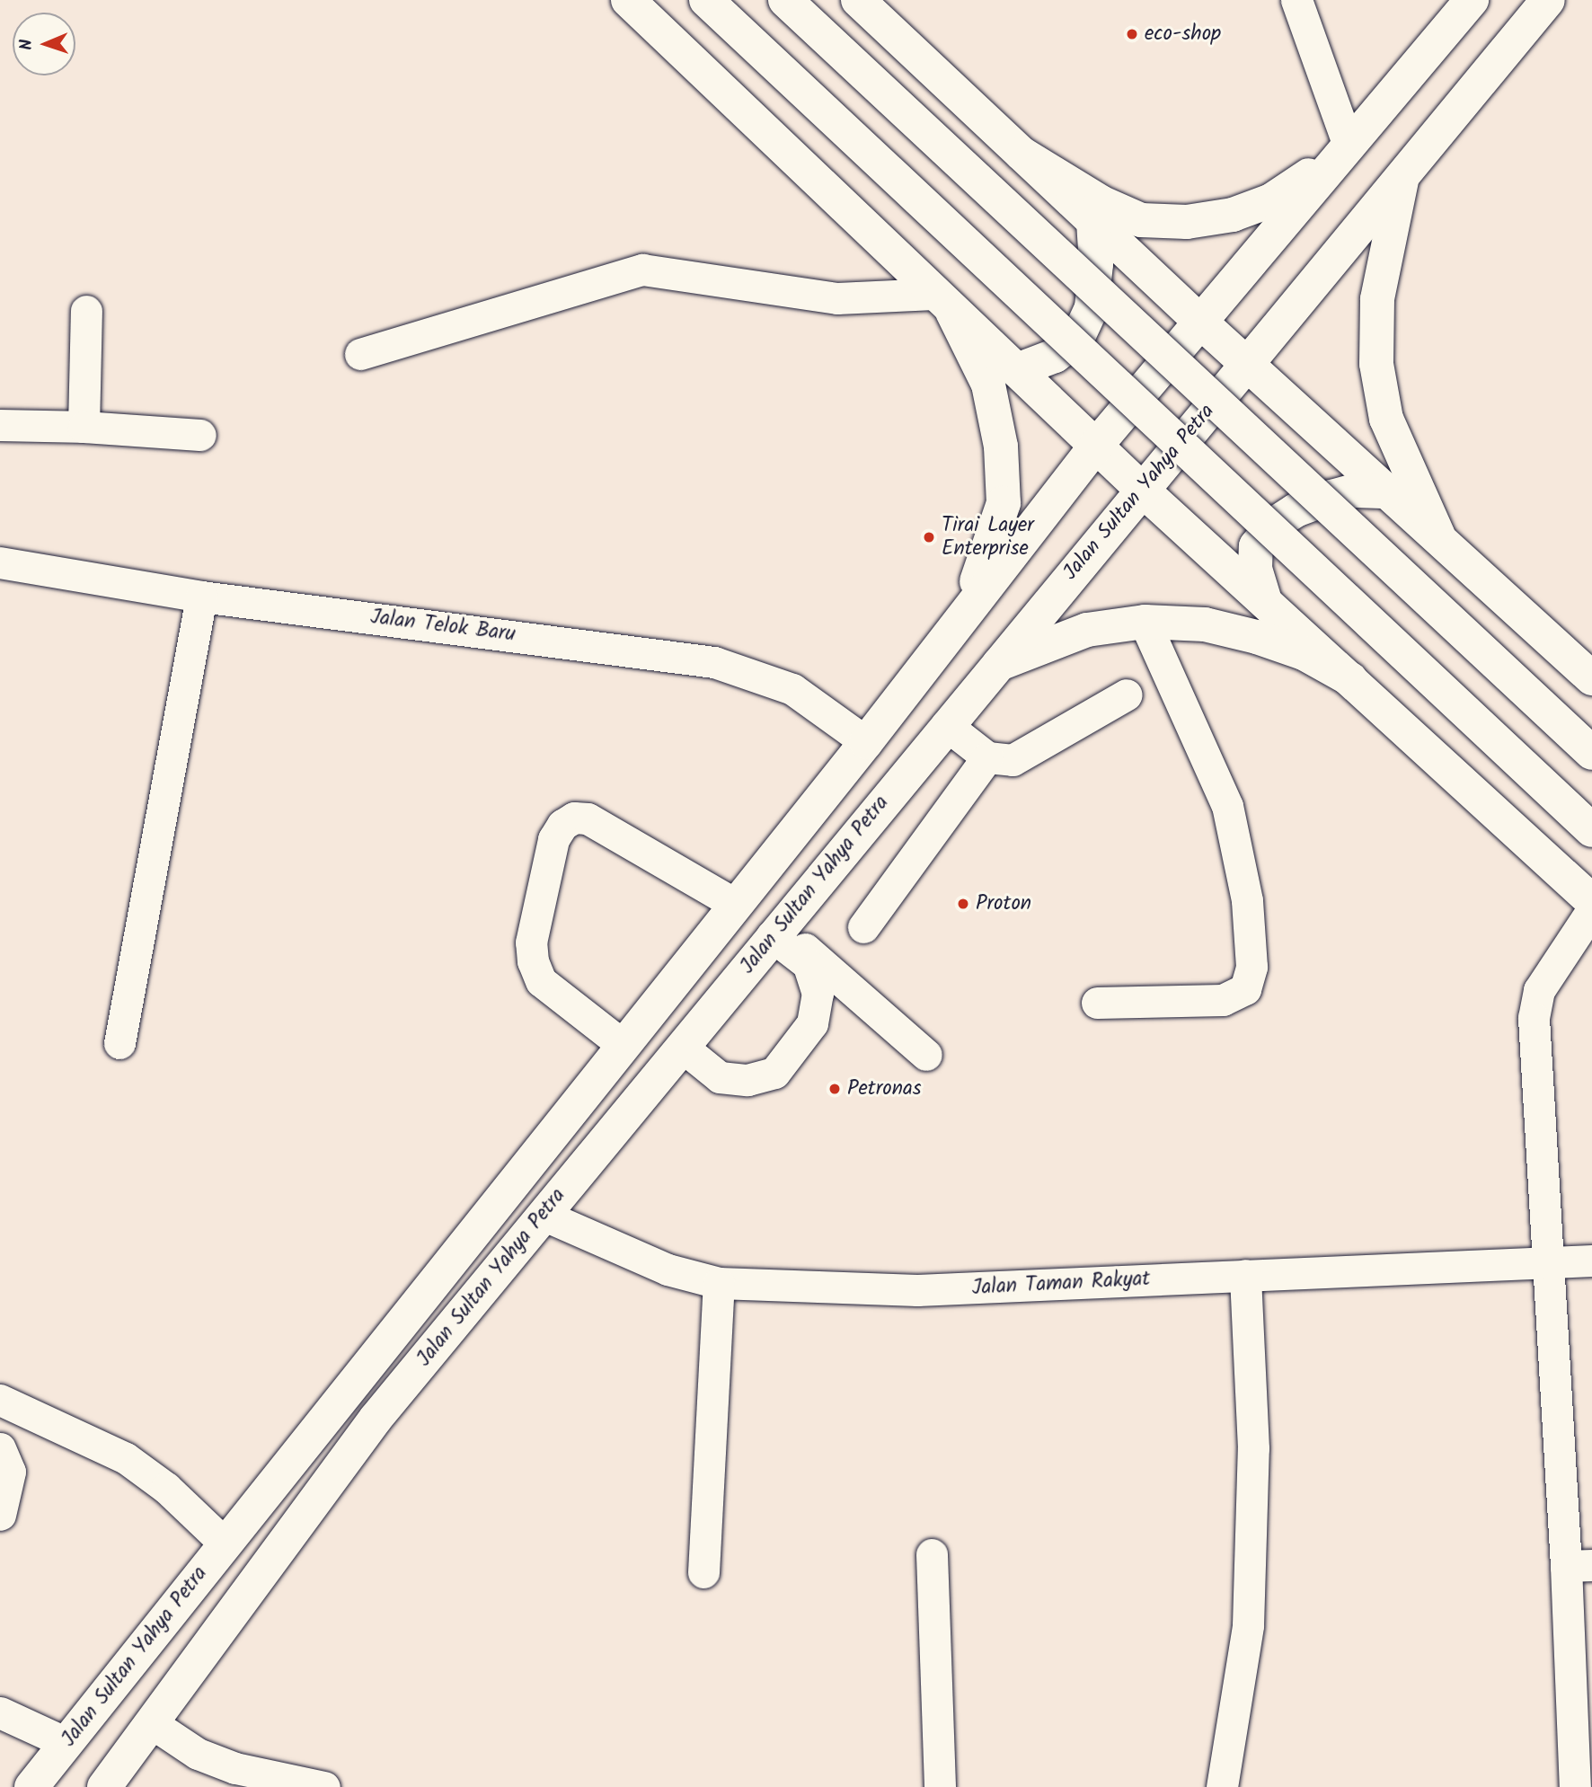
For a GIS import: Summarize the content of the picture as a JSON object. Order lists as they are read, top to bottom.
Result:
{
  "streets": {
    "main road": ["Jalan Sultan Yahya Petra"],
    "street": ["Jalan Telok Baru", "Jalan Taman Rakyat"]
  },
  "crossings": [
    ["Jalan Sultan Yahya Petra", "Jalan Telok Baru"],
    ["Jalan Sultan Yahya Petra", "Jalan Taman Rakyat"]
  ],
  "places": [
    "eco-shop",
    "Tirai Layer Enterprise",
    "Proton",
    "Petronas"
  ],
  "north": "left"
}
